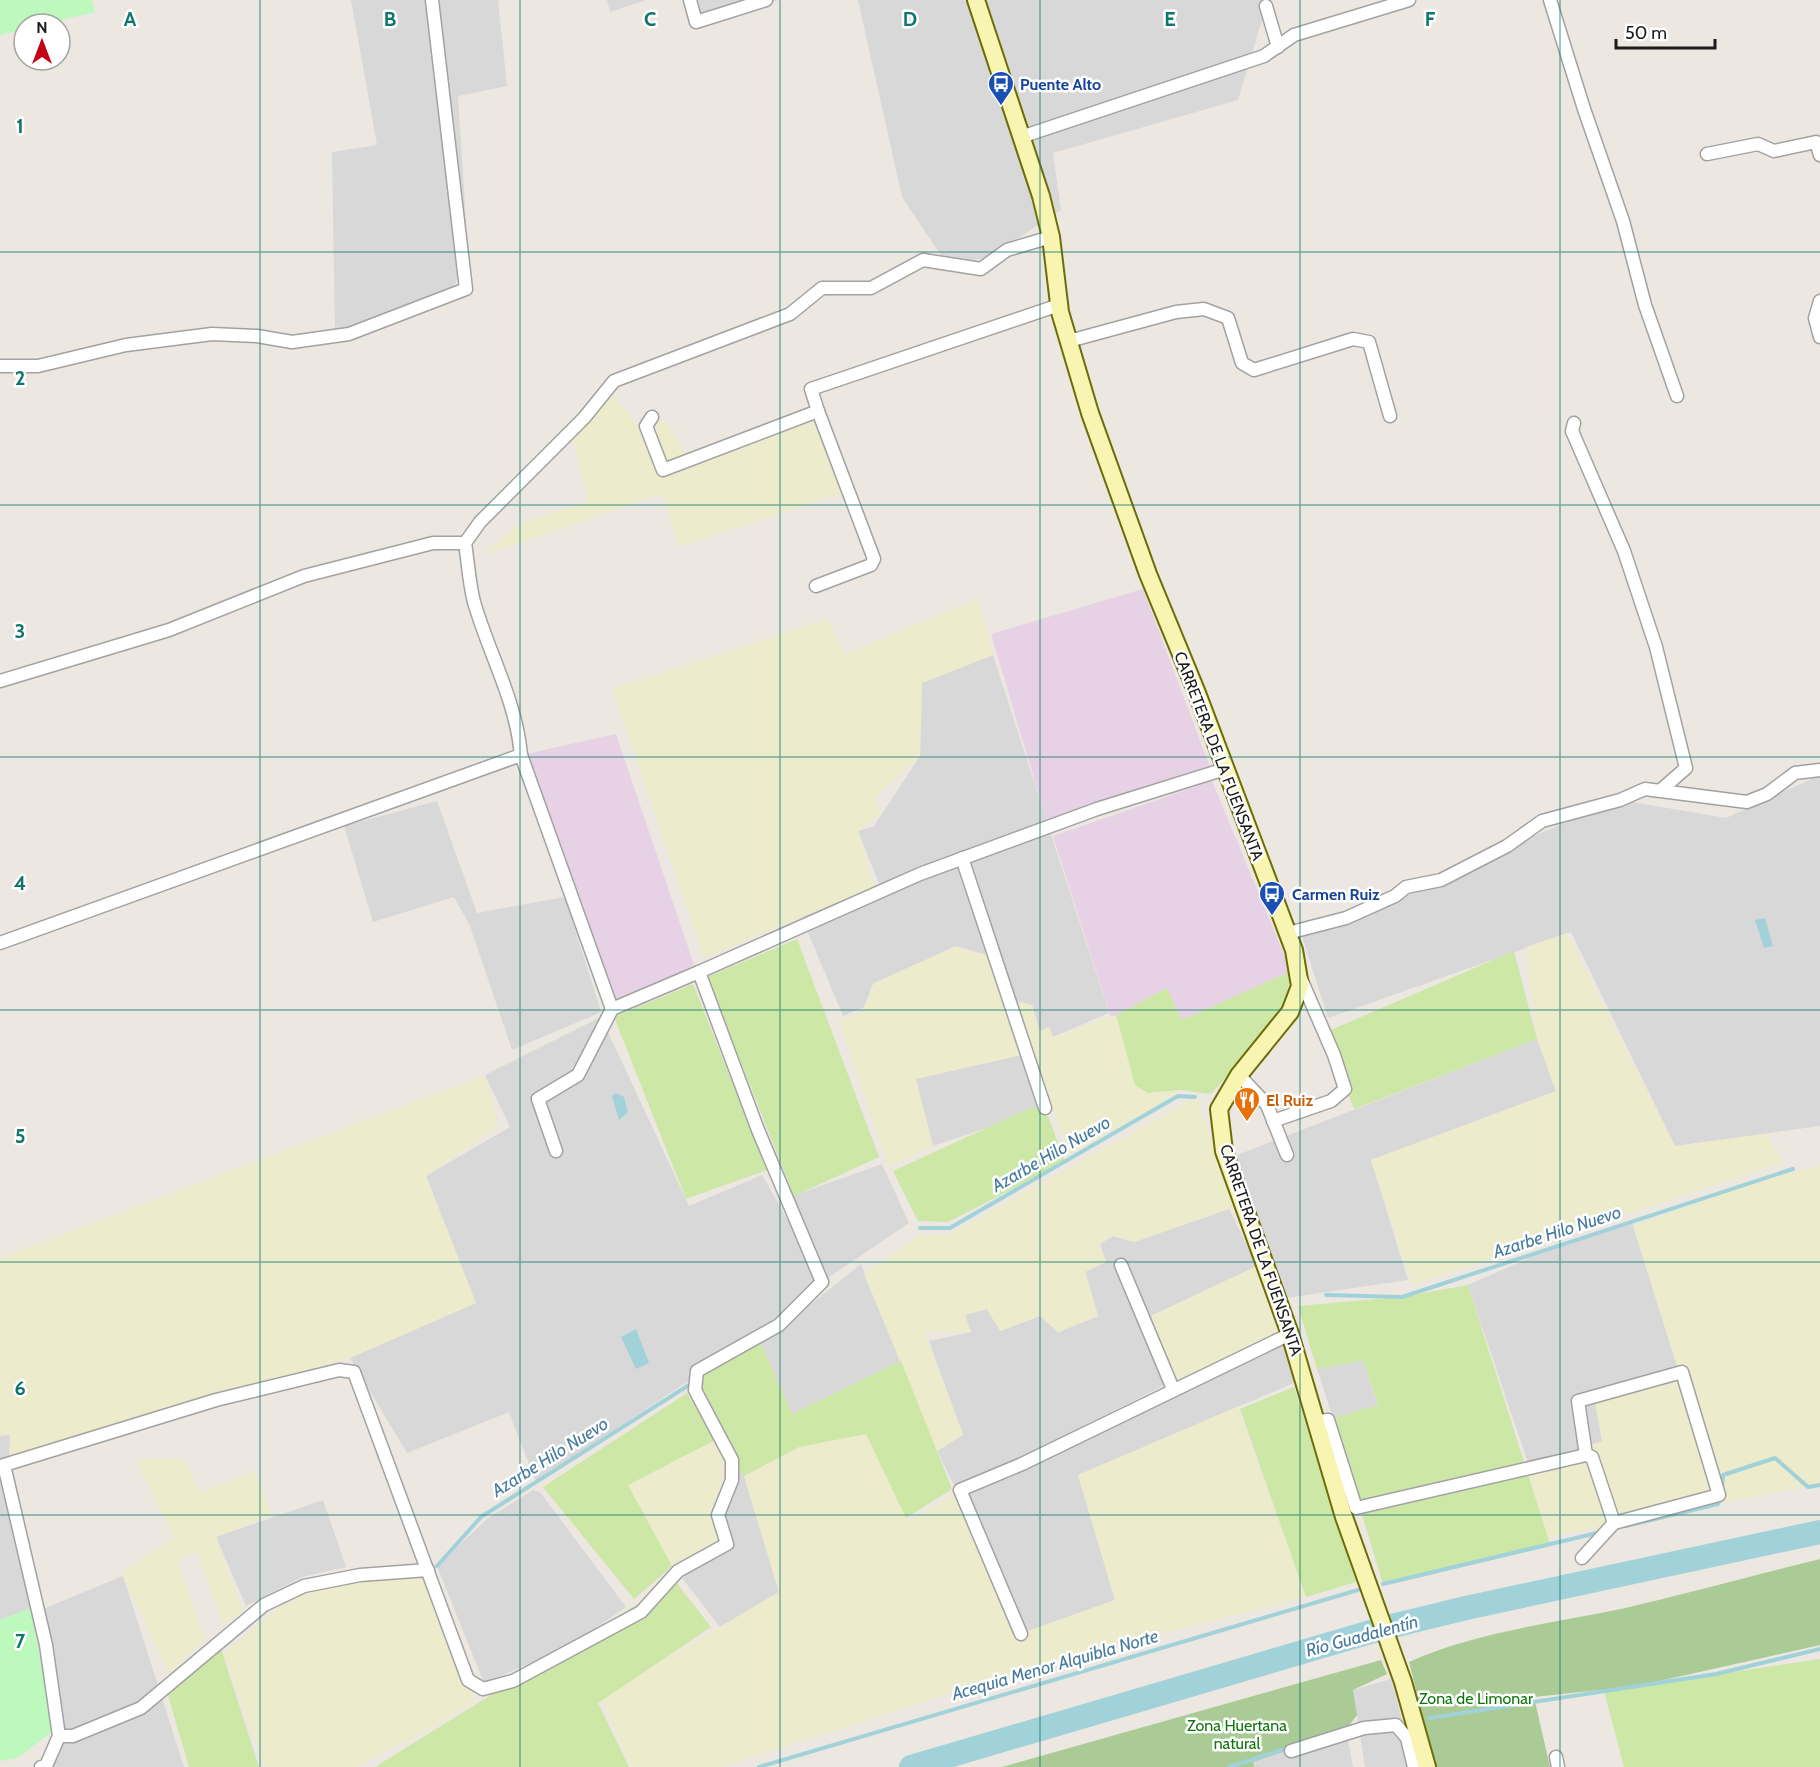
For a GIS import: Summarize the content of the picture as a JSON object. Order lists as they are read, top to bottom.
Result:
{
  "streets": {
    "main road": ["CARRETERA DE LA FUENSANTA"]
  },
  "water": ["Azarbe Hilo Nuevo", "Río Guadalentín", "Acequia Menor Alquibla Norte"],
  "parks": ["Zona de Limonar", "Zona Huertana natural"],
  "places": {
    "bus stop": ["Puente Alto", "Carmen Ruiz"],
    "restaurant": ["El Ruiz"]
  },
  "scale_bar": "50 m",
  "north": "top",
  "grid": {
    "columns": [
      "A",
      "B",
      "C",
      "D",
      "E",
      "F"
    ],
    "rows": [
      "1",
      "2",
      "3",
      "4",
      "5",
      "6",
      "7"
    ]
  }
}
